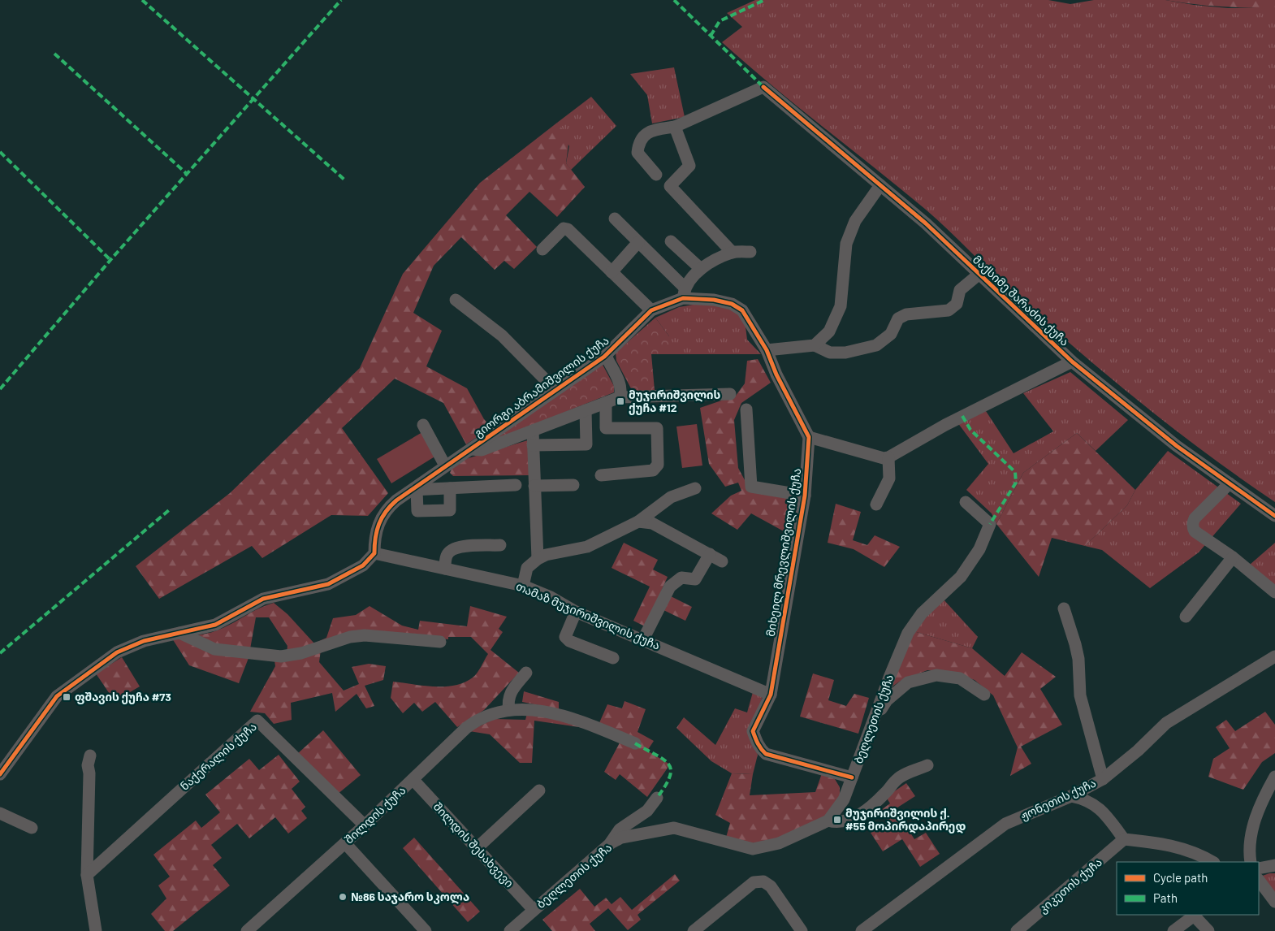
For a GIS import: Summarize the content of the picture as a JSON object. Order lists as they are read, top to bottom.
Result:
{
  "streets": {
    "street": [
      "მაქსიმე შარაძის ქუჩა",
      "გიორგი აბრამიშვილის ქუჩა",
      "მიხეილ მრევლიშვილის ქუჩა",
      "თამაზ მუჯირიშვილის ქუჩა",
      "ბეღლეთის ქუჩა",
      "ნაქერალის ქუჩა",
      "ჟონეთის ქუჩა",
      "შილდის ქუჩა",
      "შილდის შესახვევი",
      "კიკეთის ქუჩა"
    ]
  },
  "crossings": [
    ["მიხეილ მრევლიშვილის ქუჩა", "თამაზ მუჯირიშვილის ქუჩა"],
    ["მიხეილ მრევლიშვილის ქუჩა", "ბეღლეთის ქუჩა"],
    ["ბეღლეთის ქუჩა", "შილდის შესახვევი"],
    ["ნაქერალის ქუჩა", "შილდის ქუჩა"],
    ["შილდის ქუჩა", "შილდის შესახვევი"]
  ],
  "places": {
    "transit": ["მუჯირიშვილის ქუჩა #12", "ფშავის ქუჩა #73", "მუჯირიშვილის ქ. #55 მოპირდაპირედ"],
    "other": ["№86 საჯარო სკოლა"]
  },
  "legend": ["Cycle path", "Path"]
}
